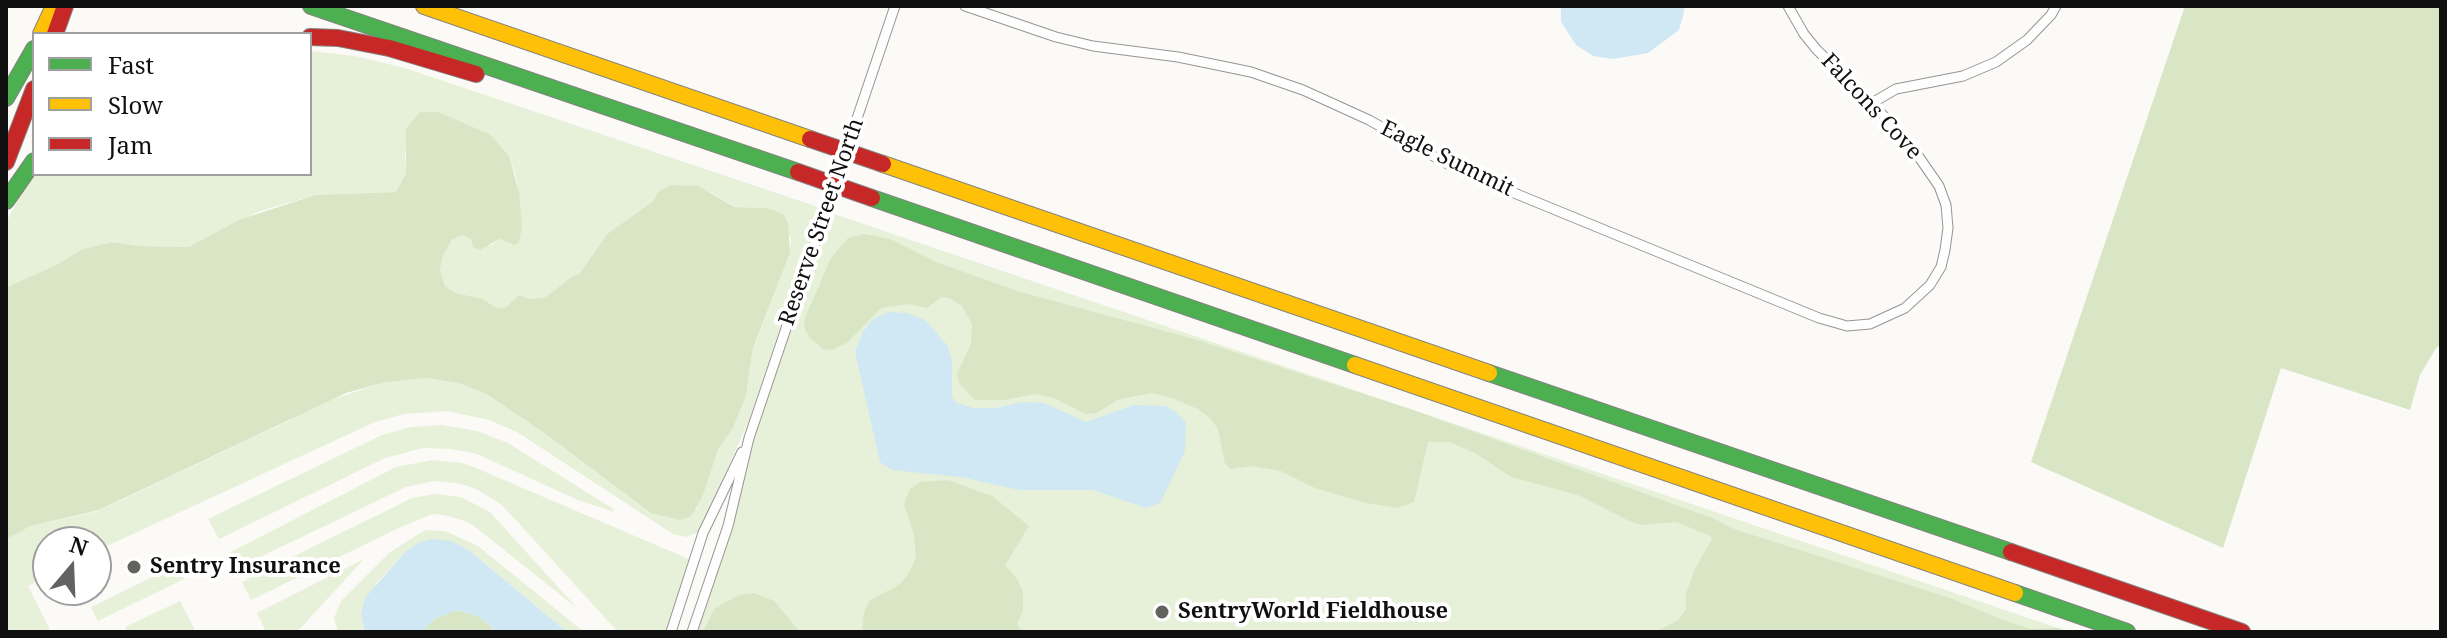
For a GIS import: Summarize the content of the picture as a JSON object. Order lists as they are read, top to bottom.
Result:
{
  "streets": {
    "street": ["Falcons Cove", "Eagle Summit", "Reserve Street North"]
  },
  "crossings": [
    ["Falcons Cove", "Eagle Summit"]
  ],
  "places": ["Sentry Insurance", "SentryWorld Fieldhouse"],
  "legend": ["Fast", "Slow", "Jam"],
  "north": "top"
}
